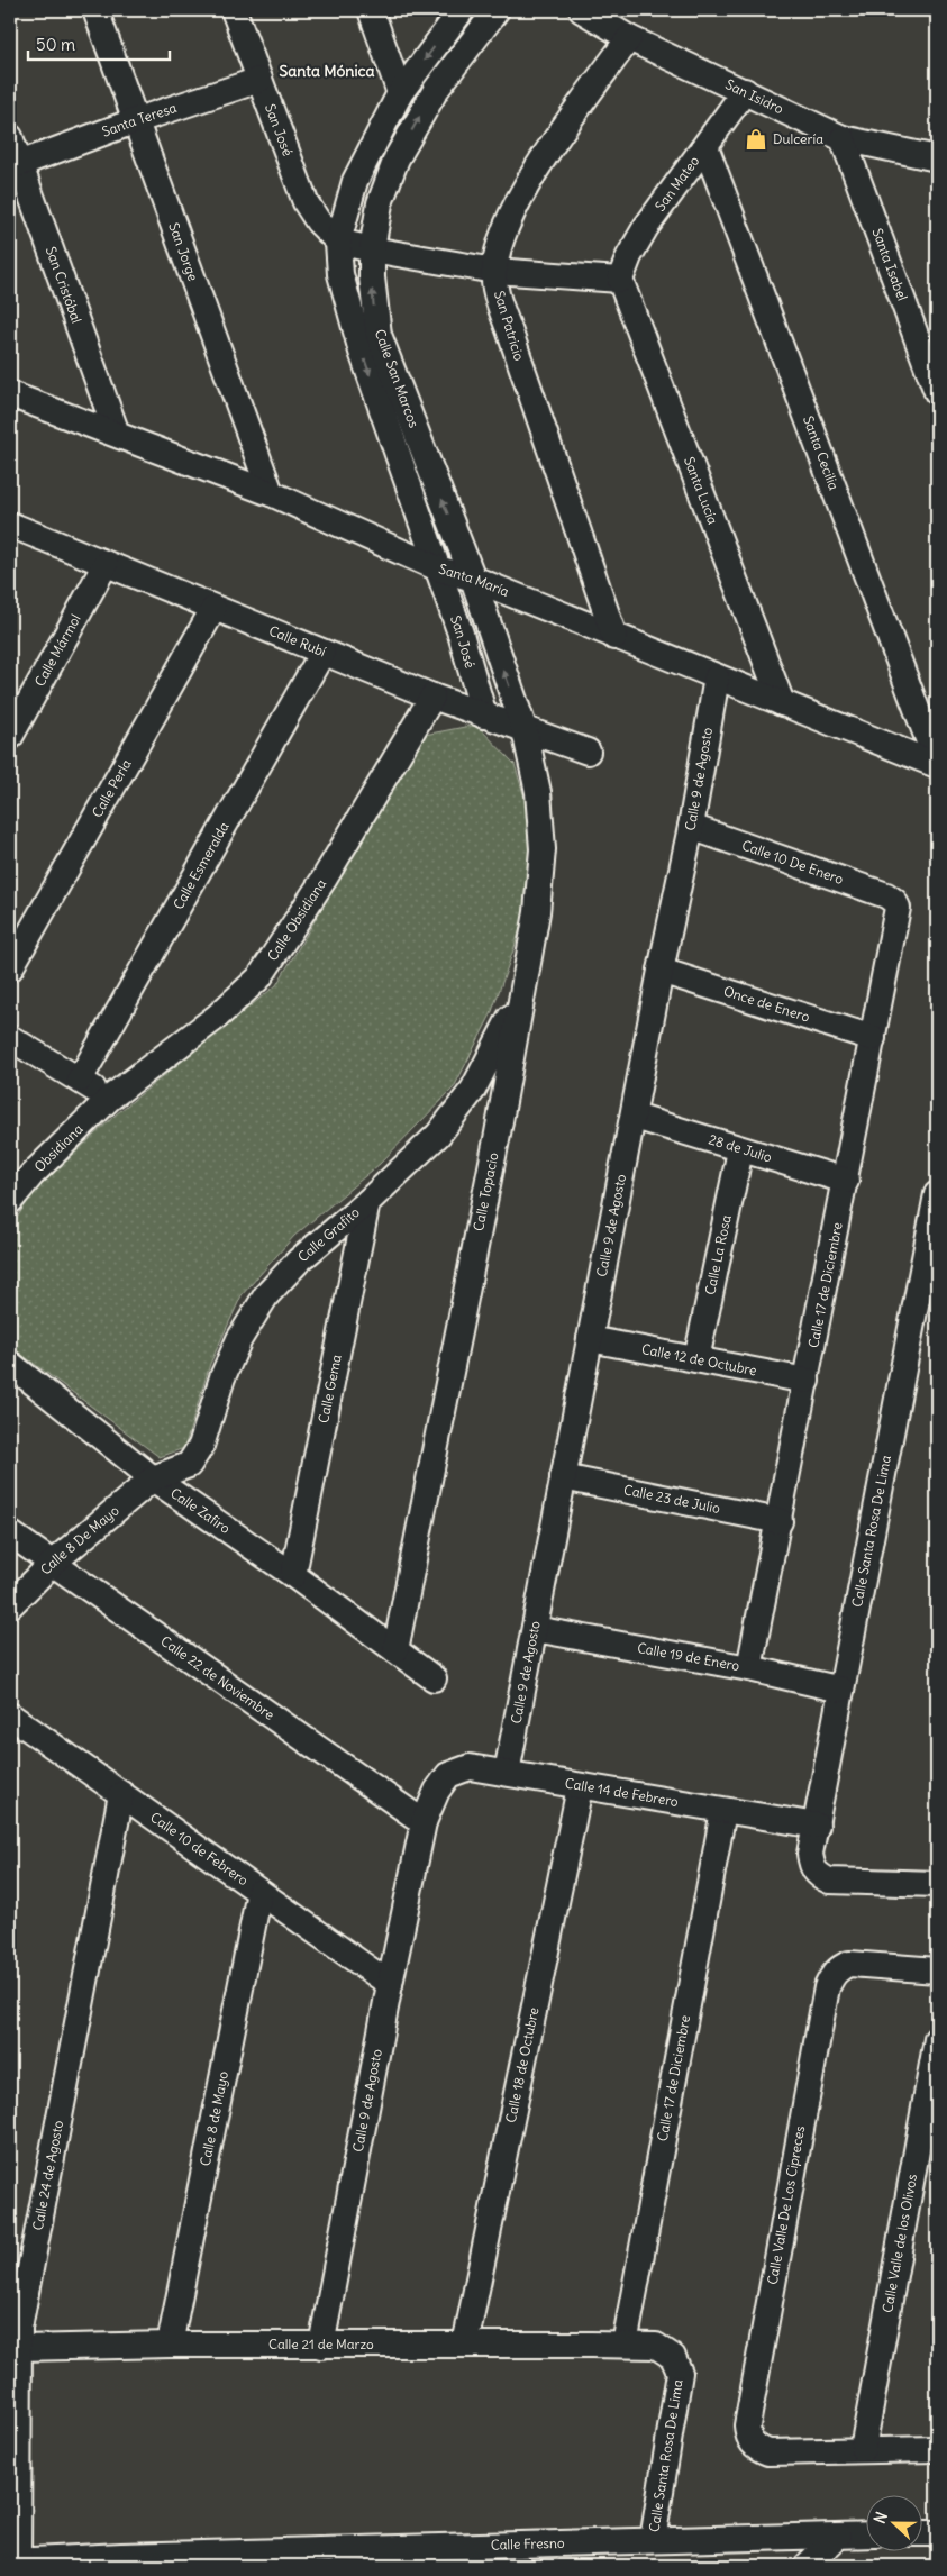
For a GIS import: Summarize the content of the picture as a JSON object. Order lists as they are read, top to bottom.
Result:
{
  "streets": {
    "street": [
      "San Isidro",
      "Santa Teresa",
      "San José",
      "San Mateo",
      "San Jorge",
      "Santa Isabel",
      "San Cristóbal",
      "San Patricio",
      "Calle San Marcos",
      "Santa Cecilia",
      "Santa Lucía",
      "Santa María",
      "Calle Rubí",
      "Calle Mármol",
      "Calle 9 de Agosto",
      "Calle Perla",
      "Calle 10 De Enero",
      "Calle Esmeralda",
      "Calle Obsidiana",
      "Once de Enero",
      "Obsidiana",
      "28 de Julio",
      "Calle Topacio",
      "Calle Grafito",
      "Calle La Rosa",
      "Calle 17 de Diciembre",
      "Calle 12 de Octubre",
      "Calle Gema",
      "Calle 23 de Julio",
      "Calle Zafiro",
      "Calle Santa Rosa De Lima",
      "Calle 8 De Mayo",
      "Calle 19 de Enero",
      "Calle 22 de Noviembre",
      "Calle 14 de Febrero",
      "Calle 10 de Febrero",
      "Calle 18 de Octubre",
      "Calle 8 de Mayo",
      "Calle 24 de Agosto",
      "Calle Valle De Los Cipreces",
      "Calle Valle de los Olivos",
      "Calle 21 de Marzo",
      "Calle Fresno"
    ]
  },
  "crossings": [
    ["San Isidro", "San Mateo"],
    ["San Isidro", "Santa Isabel"],
    ["San Isidro", "San Patricio"],
    ["Santa Teresa", "San José"],
    ["Santa Teresa", "San Jorge"],
    ["Santa Teresa", "San Cristóbal"],
    ["San José", "Calle San Marcos"],
    ["San José", "Santa María"],
    ["San José", "Calle Rubí"],
    ["San Mateo", "Santa Cecilia"],
    ["San Mateo", "Santa Lucía"],
    ["San Jorge", "Santa María"],
    ["San Cristóbal", "Santa María"],
    ["San Patricio", "Santa María"],
    ["Calle San Marcos", "Santa María"],
    ["Calle San Marcos", "Calle Rubí"],
    ["Calle San Marcos", "Calle Topacio"],
    ["Santa Cecilia", "Santa María"],
    ["Santa Lucía", "Santa María"],
    ["Santa María", "Calle 9 de Agosto"],
    ["Calle Rubí", "Calle Mármol"],
    ["Calle Rubí", "Calle Perla"],
    ["Calle Rubí", "Calle Esmeralda"],
    ["Calle Rubí", "Calle Obsidiana"],
    ["Calle Rubí", "Calle Topacio"],
    ["Calle 9 de Agosto", "Calle 10 De Enero"],
    ["Calle 9 de Agosto", "Once de Enero"],
    ["Calle 9 de Agosto", "28 de Julio"],
    ["Calle 9 de Agosto", "Calle 12 de Octubre"],
    ["Calle 9 de Agosto", "Calle 23 de Julio"],
    ["Calle 9 de Agosto", "Calle 19 de Enero"],
    ["Calle 9 de Agosto", "Calle 22 de Noviembre"],
    ["Calle 9 de Agosto", "Calle 14 de Febrero"],
    ["Calle 9 de Agosto", "Calle 10 de Febrero"],
    ["Calle 9 de Agosto", "Calle 21 de Marzo"],
    ["Calle 10 De Enero", "Calle 17 de Diciembre"],
    ["Calle Obsidiana", "Obsidiana"],
    ["Once de Enero", "Calle 17 de Diciembre"],
    ["28 de Julio", "Calle La Rosa"],
    ["28 de Julio", "Calle 17 de Diciembre"],
    ["Calle Topacio", "Calle Grafito"],
    ["Calle Topacio", "Calle Zafiro"],
    ["Calle Grafito", "Calle Gema"],
    ["Calle Grafito", "Calle Zafiro"],
    ["Calle Grafito", "Calle 8 De Mayo"],
    ["Calle La Rosa", "Calle 12 de Octubre"],
    ["Calle 17 de Diciembre", "Calle 12 de Octubre"],
    ["Calle 17 de Diciembre", "Calle 23 de Julio"],
    ["Calle 17 de Diciembre", "Calle Santa Rosa De Lima"],
    ["Calle 17 de Diciembre", "Calle 19 de Enero"],
    ["Calle 17 de Diciembre", "Calle 14 de Febrero"],
    ["Calle 17 de Diciembre", "Calle 21 de Marzo"],
    ["Calle Gema", "Calle Zafiro"],
    ["Calle Zafiro", "Calle 8 De Mayo"],
    ["Calle Santa Rosa De Lima", "Calle 19 de Enero"],
    ["Calle Santa Rosa De Lima", "Calle 14 de Febrero"],
    ["Calle Santa Rosa De Lima", "Calle 21 de Marzo"],
    ["Calle Santa Rosa De Lima", "Calle Fresno"],
    ["Calle 8 De Mayo", "Calle 22 de Noviembre"],
    ["Calle 14 de Febrero", "Calle 18 de Octubre"],
    ["Calle 10 de Febrero", "Calle 8 de Mayo"],
    ["Calle 10 de Febrero", "Calle 24 de Agosto"],
    ["Calle 18 de Octubre", "Calle 21 de Marzo"],
    ["Calle 8 de Mayo", "Calle 21 de Marzo"],
    ["Calle 24 de Agosto", "Calle 21 de Marzo"],
    ["Calle 24 de Agosto", "Calle Fresno"],
    ["Calle Valle De Los Cipreces", "Calle Valle de los Olivos"]
  ],
  "districts": ["Santa Mónica"],
  "places": {
    "shop": ["Dulcería"]
  },
  "scale_bar": "50 m",
  "north": "left"
}
